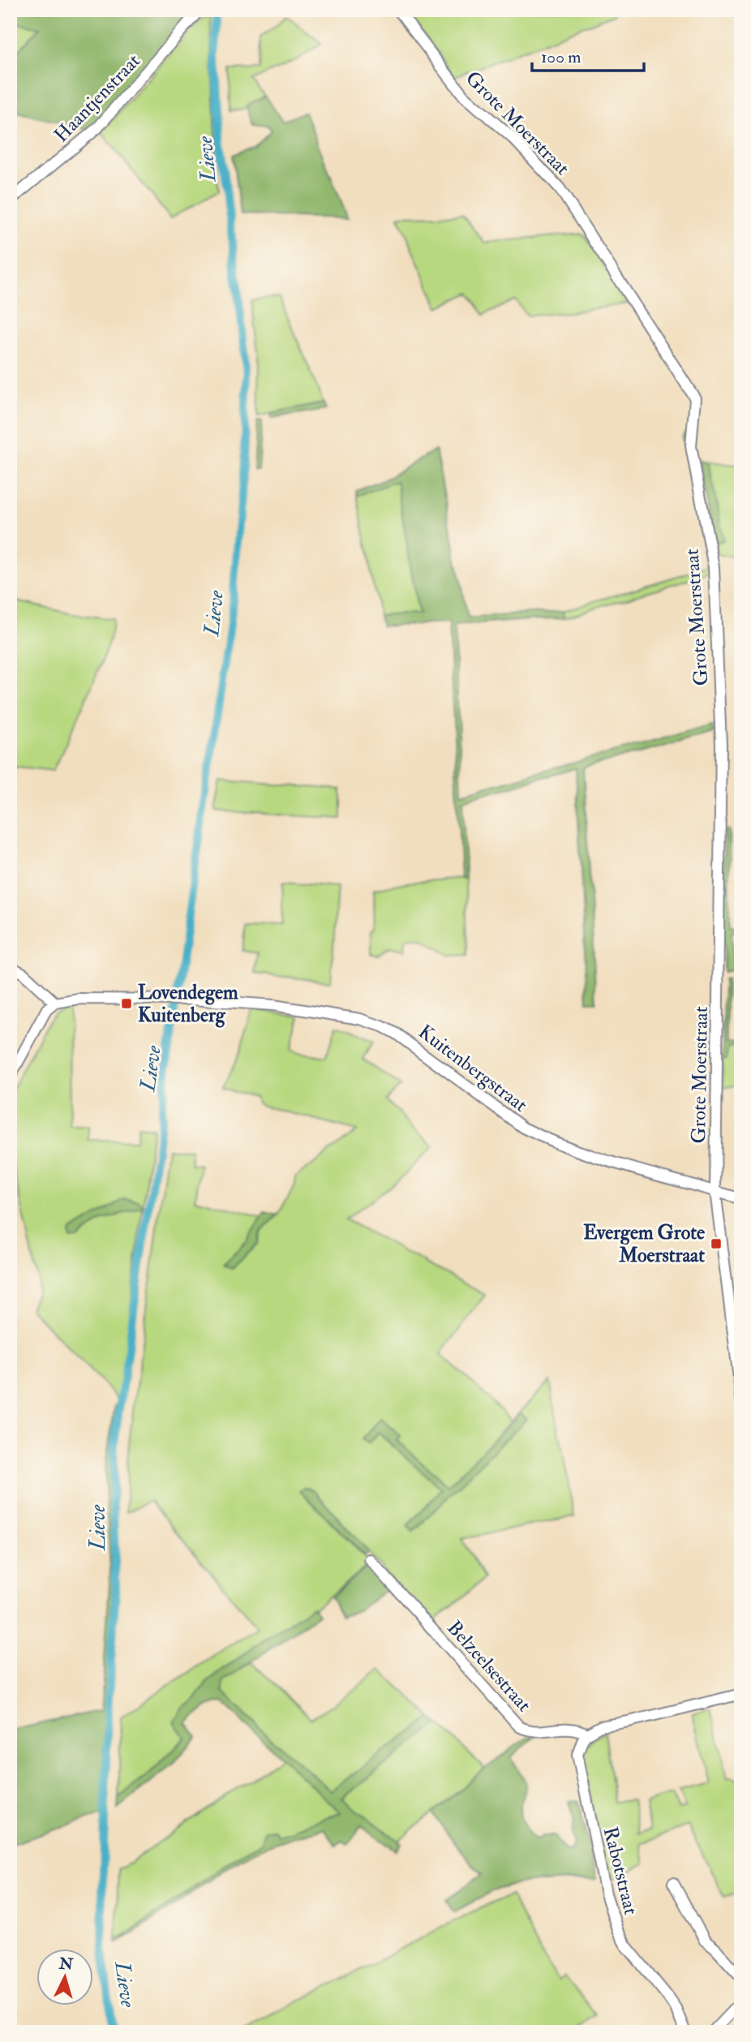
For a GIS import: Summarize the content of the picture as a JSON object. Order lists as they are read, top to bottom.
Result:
{
  "streets": {
    "street": [
      "Haantjenstraat",
      "Grote Moerstraat",
      "Kuitenbergstraat",
      "Belzeelsestraat",
      "Rabotstraat"
    ]
  },
  "crossings": [
    ["Grote Moerstraat", "Kuitenbergstraat"],
    ["Belzeelsestraat", "Rabotstraat"]
  ],
  "water": ["Lieve"],
  "places": {
    "transit": ["Lovendegem Kuitenberg", "Evergem Grote Moerstraat"]
  },
  "scale_bar": "100 m",
  "north": "top"
}
